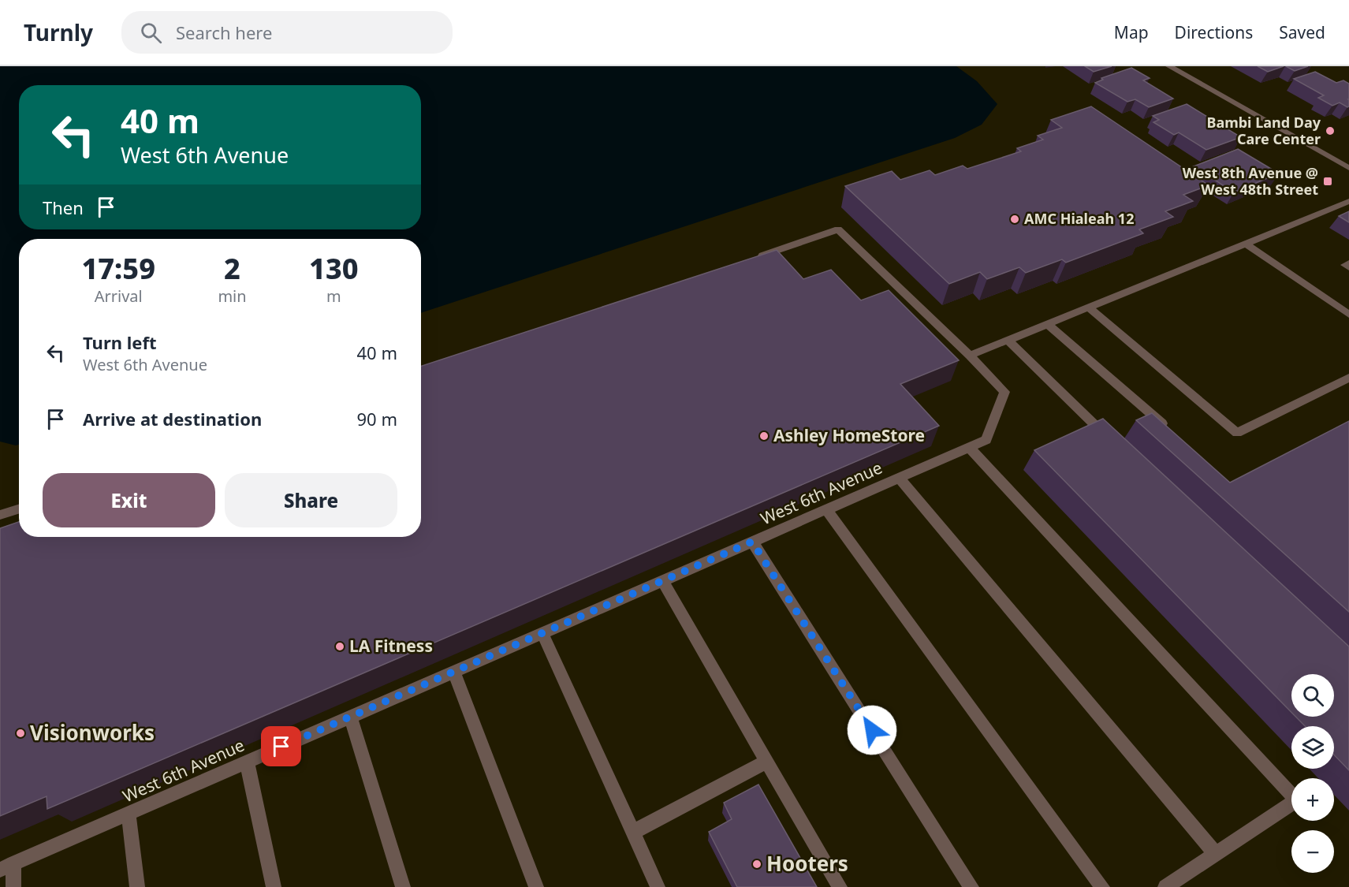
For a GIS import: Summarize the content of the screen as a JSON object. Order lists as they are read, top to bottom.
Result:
{
  "streets": {
    "street": ["West 6th Avenue"]
  },
  "places": {
    "other": [
      "Bambi Land Day Care Center",
      "AMC Hialeah 12",
      "Ashley HomeStore",
      "LA Fitness",
      "Visionworks",
      "Hooters"
    ],
    "transit": ["West 8th Avenue @ West 48th Street"]
  },
  "page": {
    "header": "Turnly",
    "search": "Search here",
    "nav": ["Map", "Directions", "Saved"],
    "turn": ["40 m", "West 6th Avenue"],
    "then": "Then",
    "eta": [
      "17:59",
      "Arrival",
      "2",
      "min",
      "130",
      "m"
    ],
    "list": [
      {
        "name": "Turn left",
        "note": "West 6th Avenue",
        "value": "40 m"
      },
      {
        "name": "Arrive at destination",
        "value": "90 m"
      }
    ],
    "buttons": ["Exit", "Share"],
    "map_buttons": ["+", "−"]
  }
}
